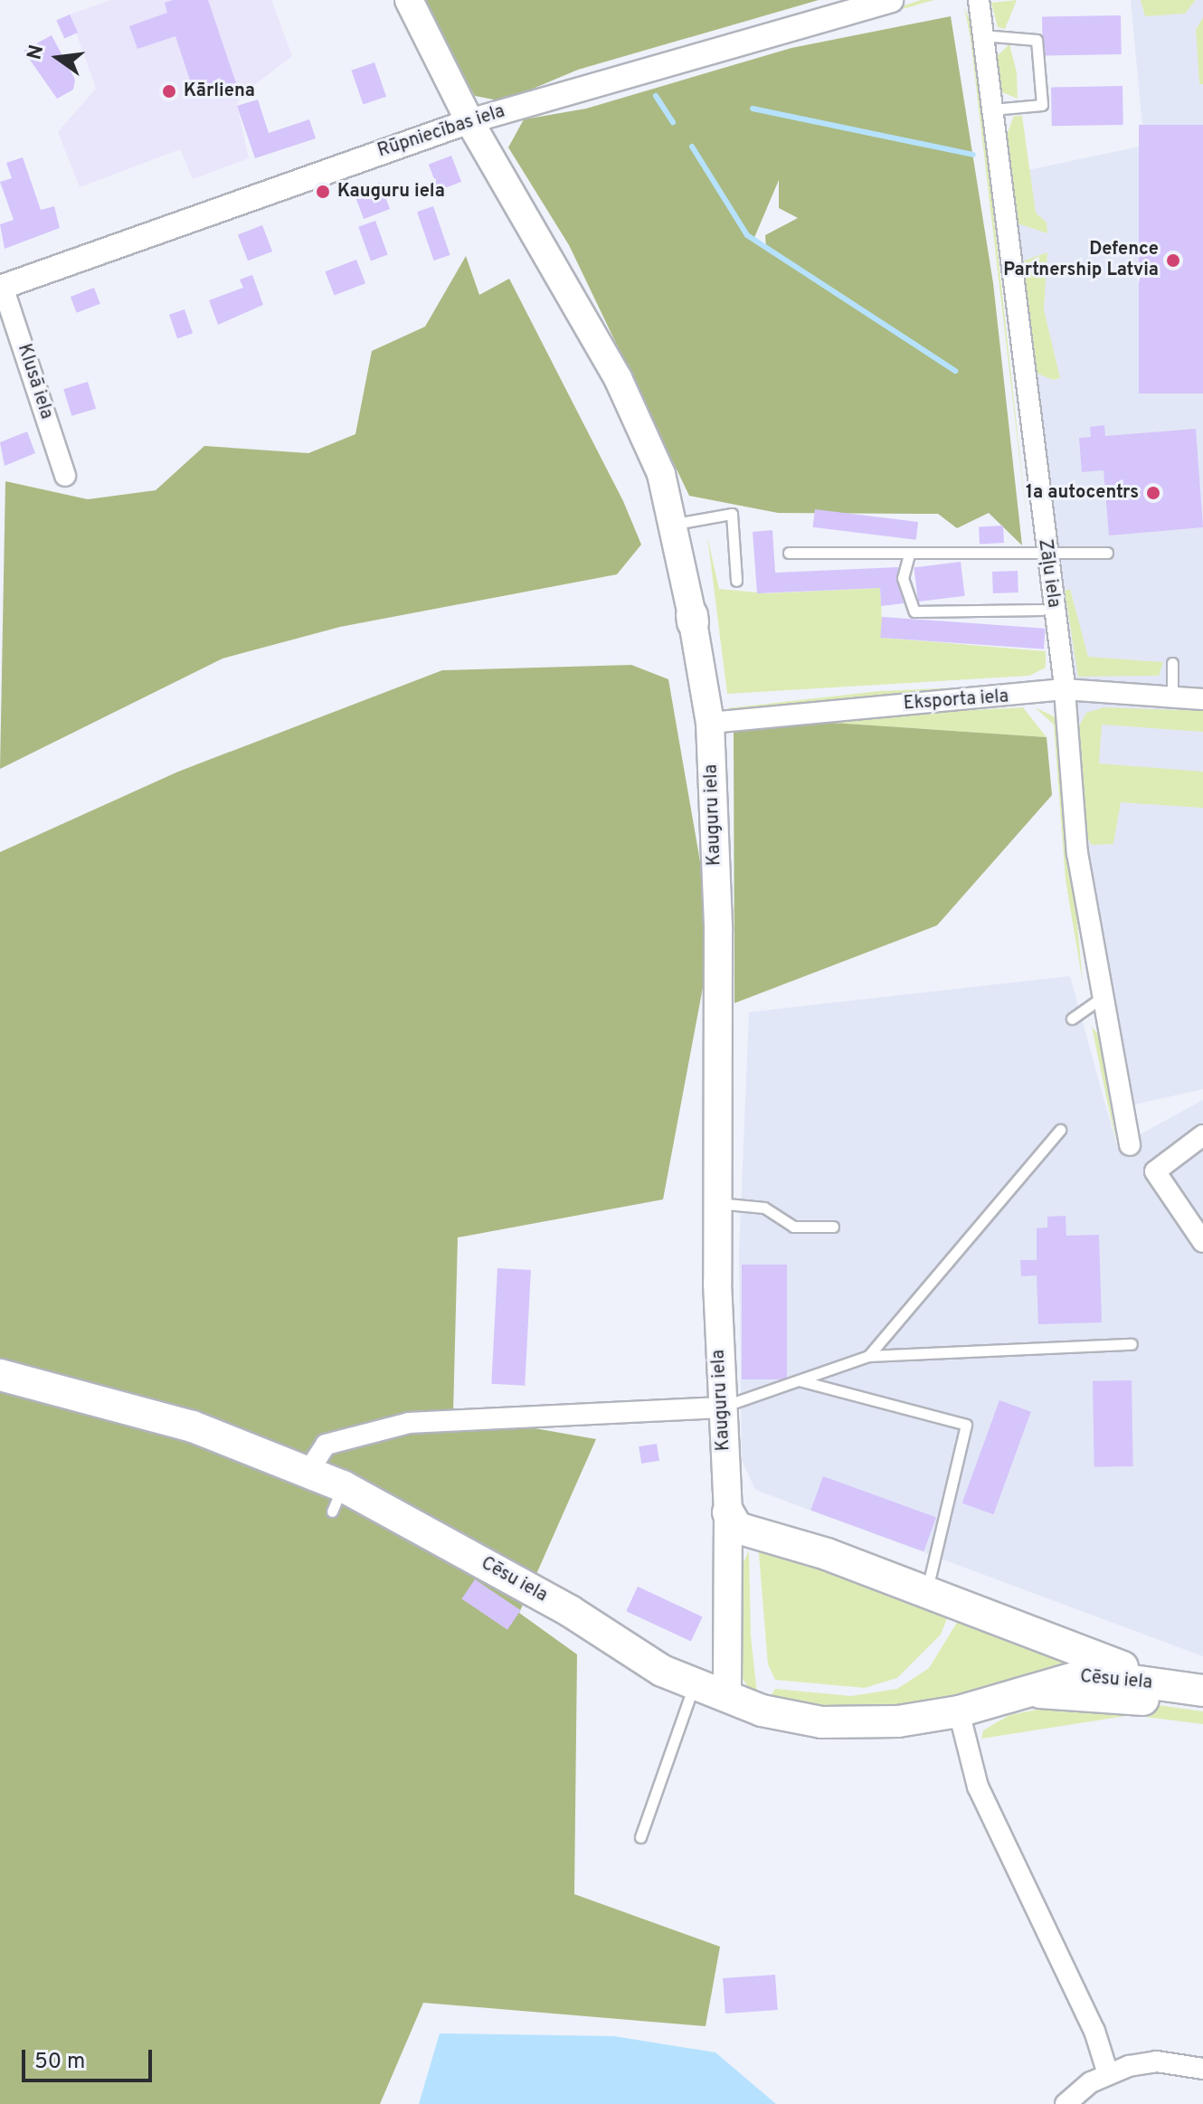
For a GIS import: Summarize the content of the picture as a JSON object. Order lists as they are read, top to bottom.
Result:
{
  "streets": {
    "main road": ["Kauguru iela", "Cēsu iela"],
    "street": [
      "Rūpniecības iela",
      "Klusā iela",
      "Zāļu iela",
      "Eksporta iela"
    ]
  },
  "crossings": [
    ["Rūpniecības iela", "Klusā iela"],
    ["Rūpniecības iela", "Kauguru iela"],
    ["Zāļu iela", "Eksporta iela"],
    ["Eksporta iela", "Kauguru iela"],
    ["Kauguru iela", "Cēsu iela"]
  ],
  "places": [
    "Kārliena",
    "Kauguru iela",
    "Defence Partnership Latvia",
    "1a autocentrs"
  ],
  "scale_bar": "50 m",
  "north": "left"
}
